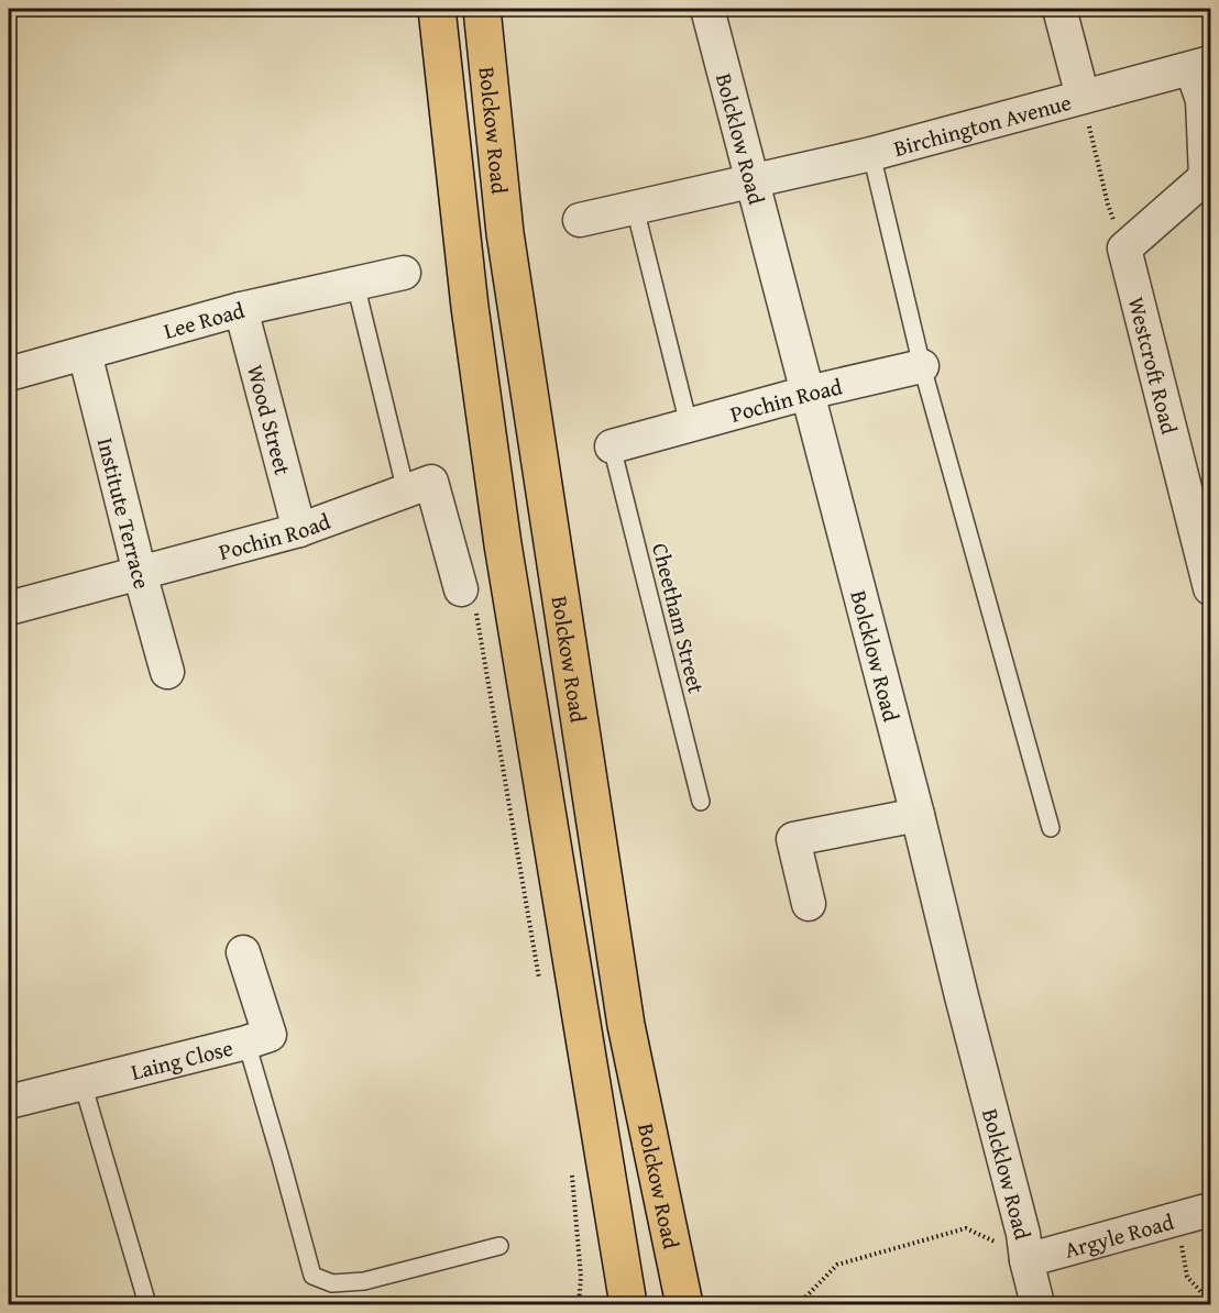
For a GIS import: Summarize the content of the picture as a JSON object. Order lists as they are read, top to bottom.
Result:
{
  "streets": {
    "highway": ["Bolckow Road"],
    "street": [
      "Birchington Avenue",
      "Bolcklow Road",
      "Lee Road",
      "Westcroft Road",
      "Pochin Road",
      "Wood Street",
      "Institute Terrace",
      "Laing Close",
      "Argyle Road"
    ],
    "lane": ["Cheetham Street"]
  },
  "crossings": [
    ["Birchington Avenue", "Bolcklow Road"],
    ["Bolcklow Road", "Pochin Road"],
    ["Bolcklow Road", "Argyle Road"],
    ["Lee Road", "Wood Street"],
    ["Lee Road", "Institute Terrace"],
    ["Pochin Road", "Wood Street"],
    ["Pochin Road", "Institute Terrace"],
    ["Pochin Road", "Cheetham Street"]
  ]
}
